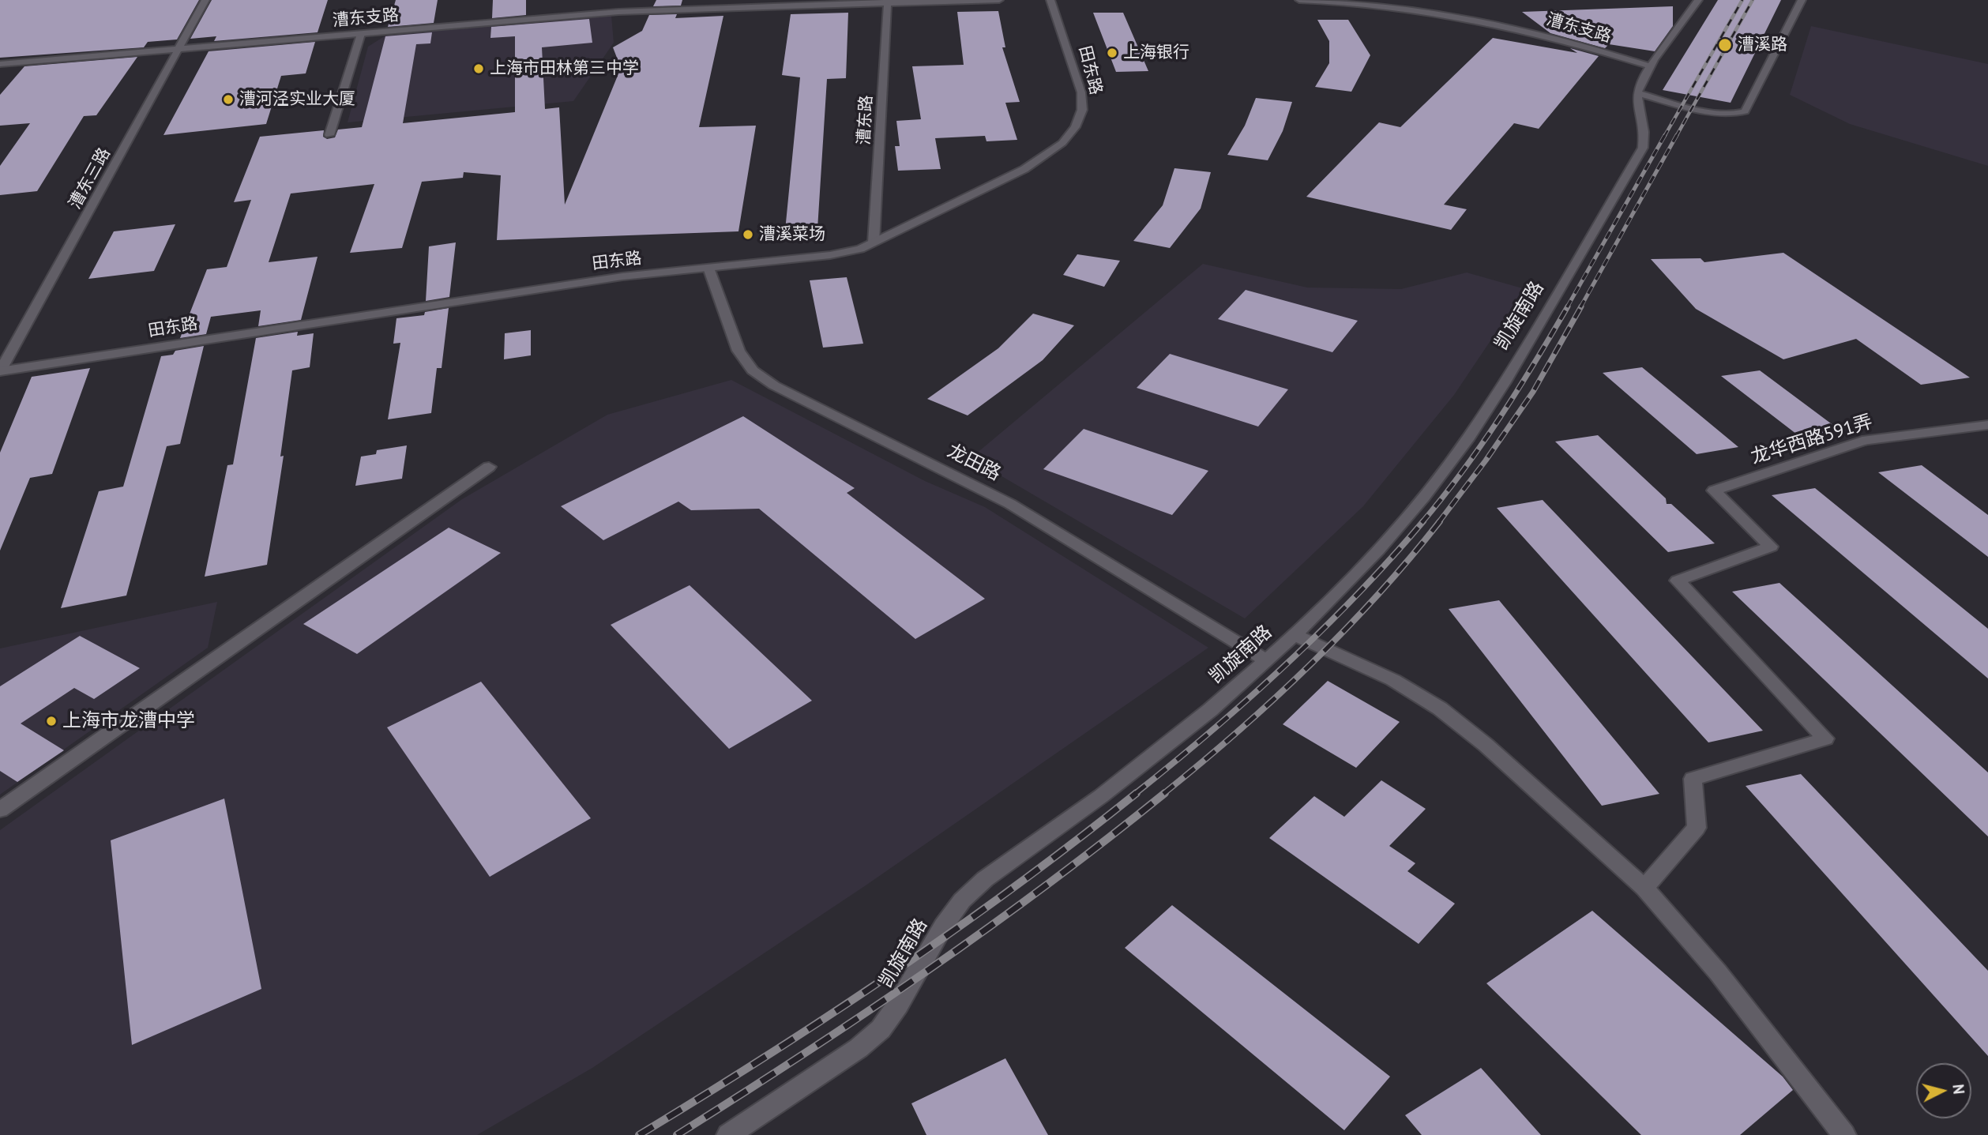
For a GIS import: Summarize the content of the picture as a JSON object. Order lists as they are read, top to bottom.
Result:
{
  "streets": {
    "street": [
      "漕东支路",
      "田东路",
      "漕东路",
      "漕东三路",
      "凯旋南路",
      "龙华西路591弄",
      "龙田路"
    ]
  },
  "crossings": [
    ["漕东支路", "漕东路"],
    ["漕东支路", "漕东三路"],
    ["田东路", "漕东路"],
    ["田东路", "漕东三路"],
    ["田东路", "龙田路"],
    ["凯旋南路", "龙田路"]
  ],
  "places": [
    "漕溪路",
    "上海银行",
    "上海市田林第三中学",
    "漕河泾实业大厦",
    "漕溪菜场",
    "上海市龙漕中学"
  ],
  "north": "right"
}
